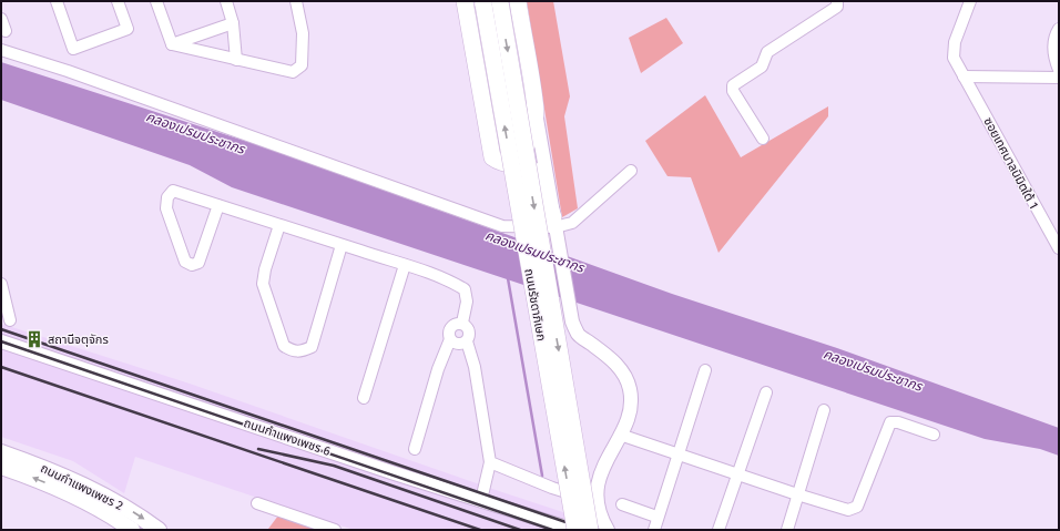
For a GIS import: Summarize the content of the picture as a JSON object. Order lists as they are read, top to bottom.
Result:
{
  "streets": {
    "main road": ["ถนนรัชดาภิเษก", "ถนนกำแพงเพชร 2"],
    "street": ["ซอยเทศบาลนิมิตใต้ 1", "ถนนกำแพงเพชร 6"]
  },
  "crossings": [
    ["ถนนรัชดาภิเษก", "ถนนกำแพงเพชร 6"]
  ],
  "water": ["คลองเปรมประชากร"],
  "places": {
    "building": ["สถานีจตุจักร"]
  }
}
